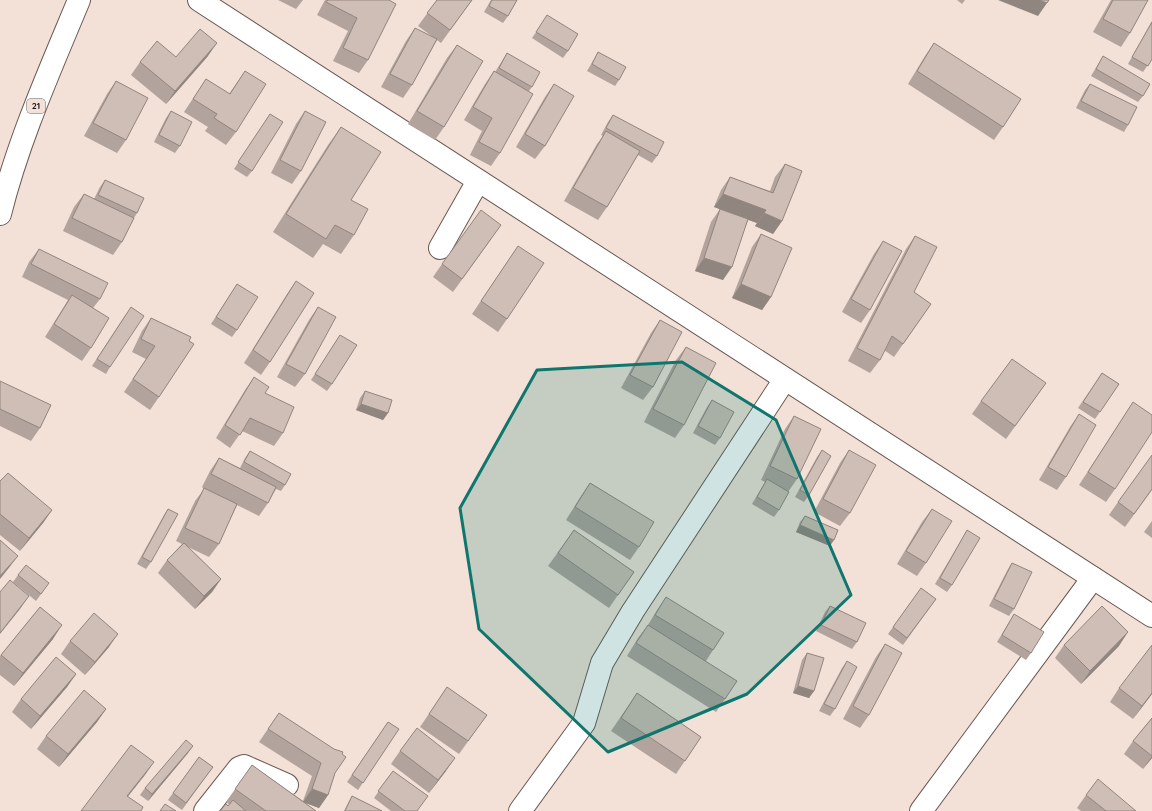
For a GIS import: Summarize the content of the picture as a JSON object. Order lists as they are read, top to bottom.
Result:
{
  "streets": {
    "main road": ["21"]
  }
}
